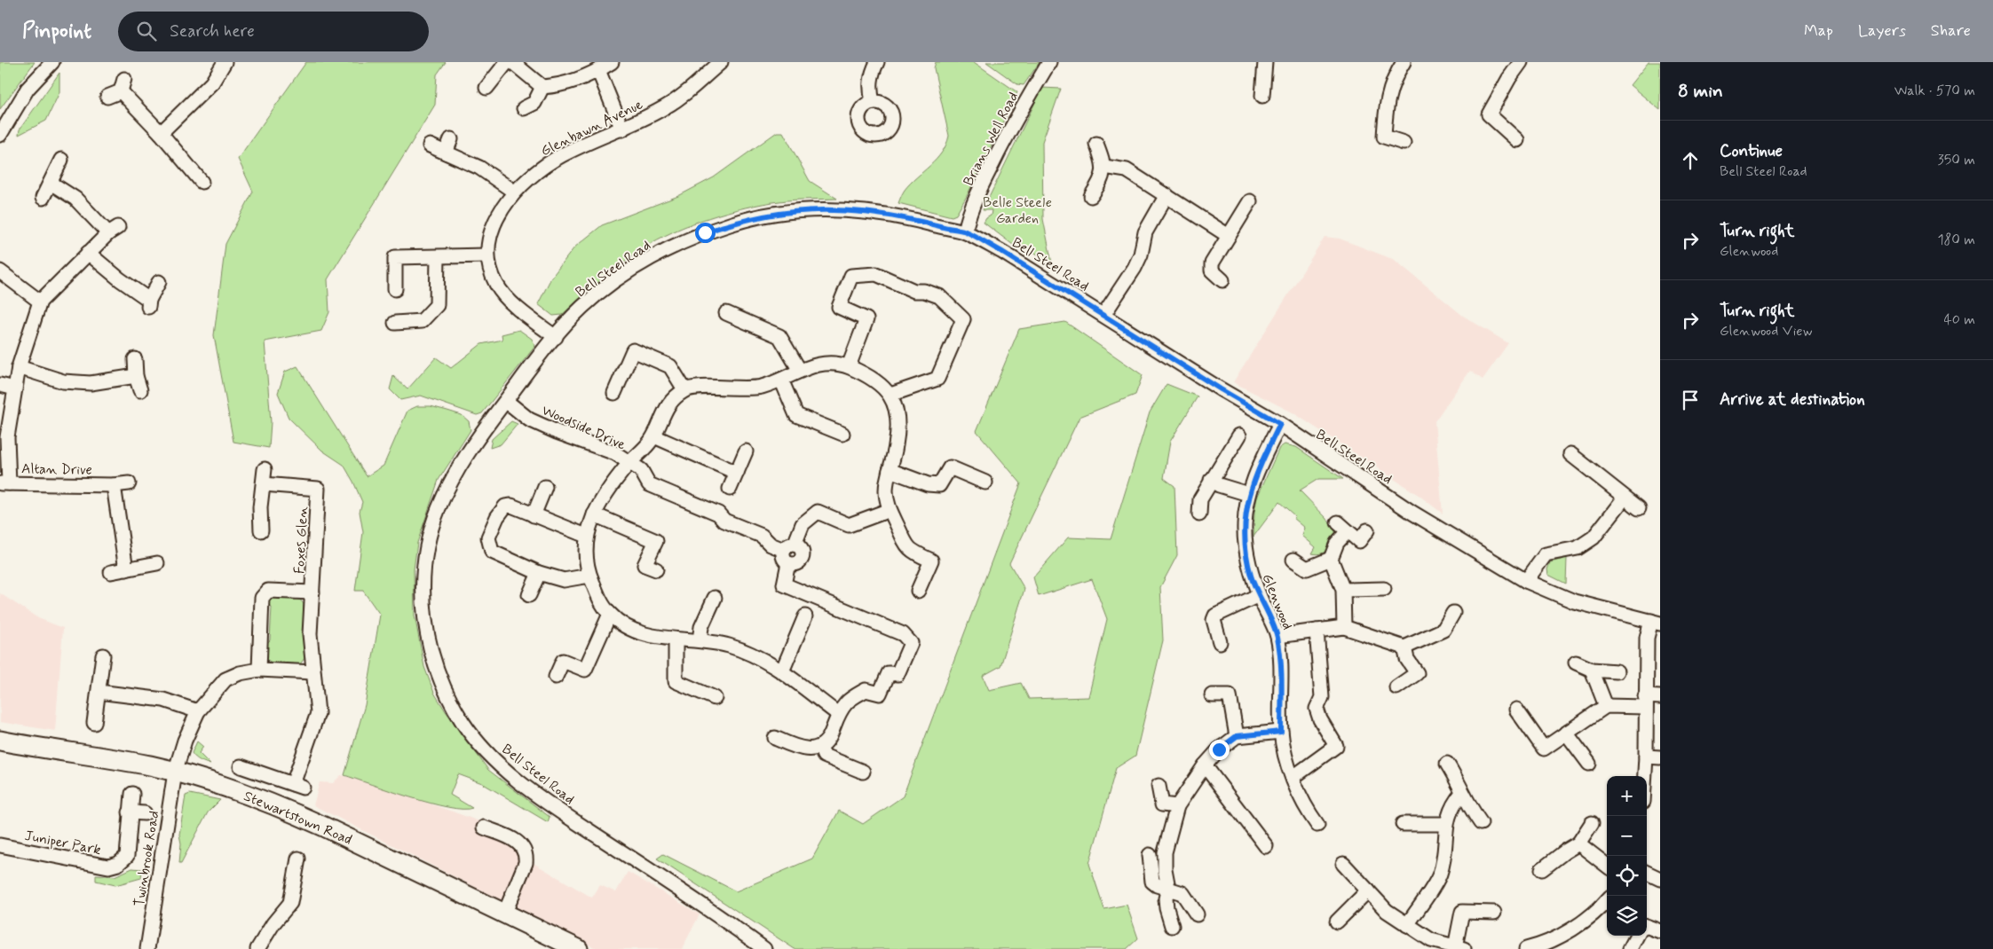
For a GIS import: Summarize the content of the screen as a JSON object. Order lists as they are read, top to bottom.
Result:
{
  "streets": {
    "main road": ["Stewartstown Road"],
    "street": [
      "Glenbawn Avenue",
      "Brians Well Road",
      "Bell Steel Road",
      "Woodside Drive",
      "Altan Drive",
      "Foxes Glen",
      "Glenwood",
      "Juniper Park",
      "Twinbrook Road"
    ]
  },
  "crossings": [
    ["Brians Well Road", "Bell Steel Road"],
    ["Bell Steel Road", "Woodside Drive"],
    ["Bell Steel Road", "Glenwood"],
    ["Stewartstown Road", "Twinbrook Road"]
  ],
  "parks": ["Belle Steele Garden"],
  "page": {
    "header": "Pinpoint",
    "search": "Search here",
    "nav": ["Map", "Layers", "Share"],
    "heading": ["8 min", "Walk · 570 m"],
    "list": [
      ["Continue", "Bell Steel Road", "350 m"],
      ["Turn right", "Glenwood", "180 m"],
      ["Turn right", "Glenwood View", "40 m"],
      "Arrive at destination"
    ],
    "map_buttons": ["+", "−"]
  }
}
